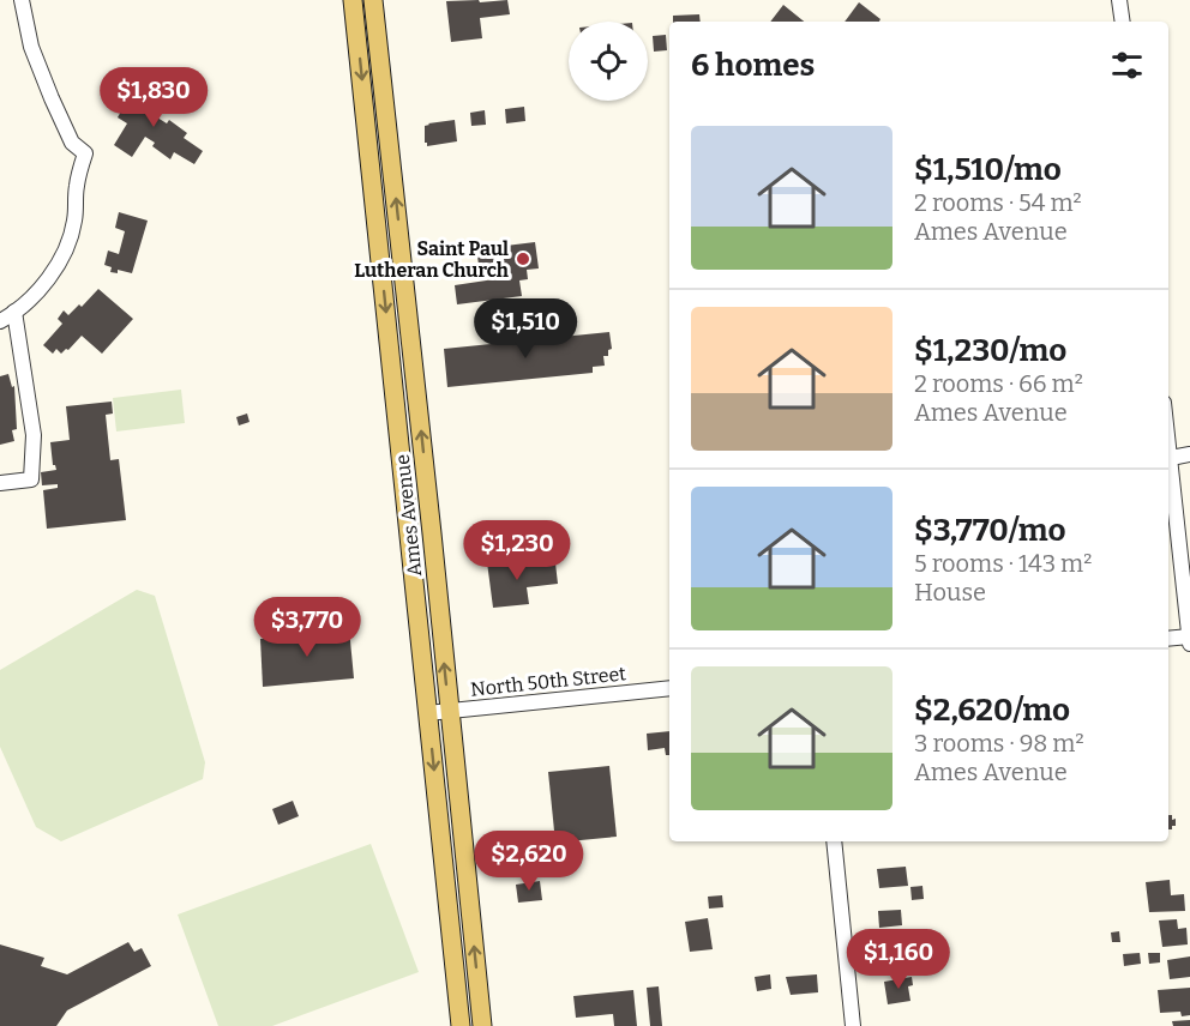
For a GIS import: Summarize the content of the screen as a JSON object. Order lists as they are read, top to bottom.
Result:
{
  "streets": {
    "main road": ["Ames Avenue"],
    "street": ["North 50th Street"]
  },
  "crossings": [
    ["Ames Avenue", "North 50th Street"]
  ],
  "places": ["Saint Paul Lutheran Church"],
  "page": {
    "heading": "6 homes",
    "price": [
      "$1,830",
      "$1,510",
      "$1,230",
      "$3,770",
      "$2,620",
      "$1,160"
    ],
    "list": [
      {
        "name": "$1,510/mo",
        "note": "2 rooms · 54 m² · Ames Avenue"
      },
      {
        "name": "$1,230/mo",
        "note": "2 rooms · 66 m² · Ames Avenue"
      },
      {
        "name": "$3,770/mo",
        "note": "5 rooms · 143 m² · House"
      },
      {
        "name": "$2,620/mo",
        "note": "3 rooms · 98 m² · Ames Avenue"
      }
    ]
  }
}
